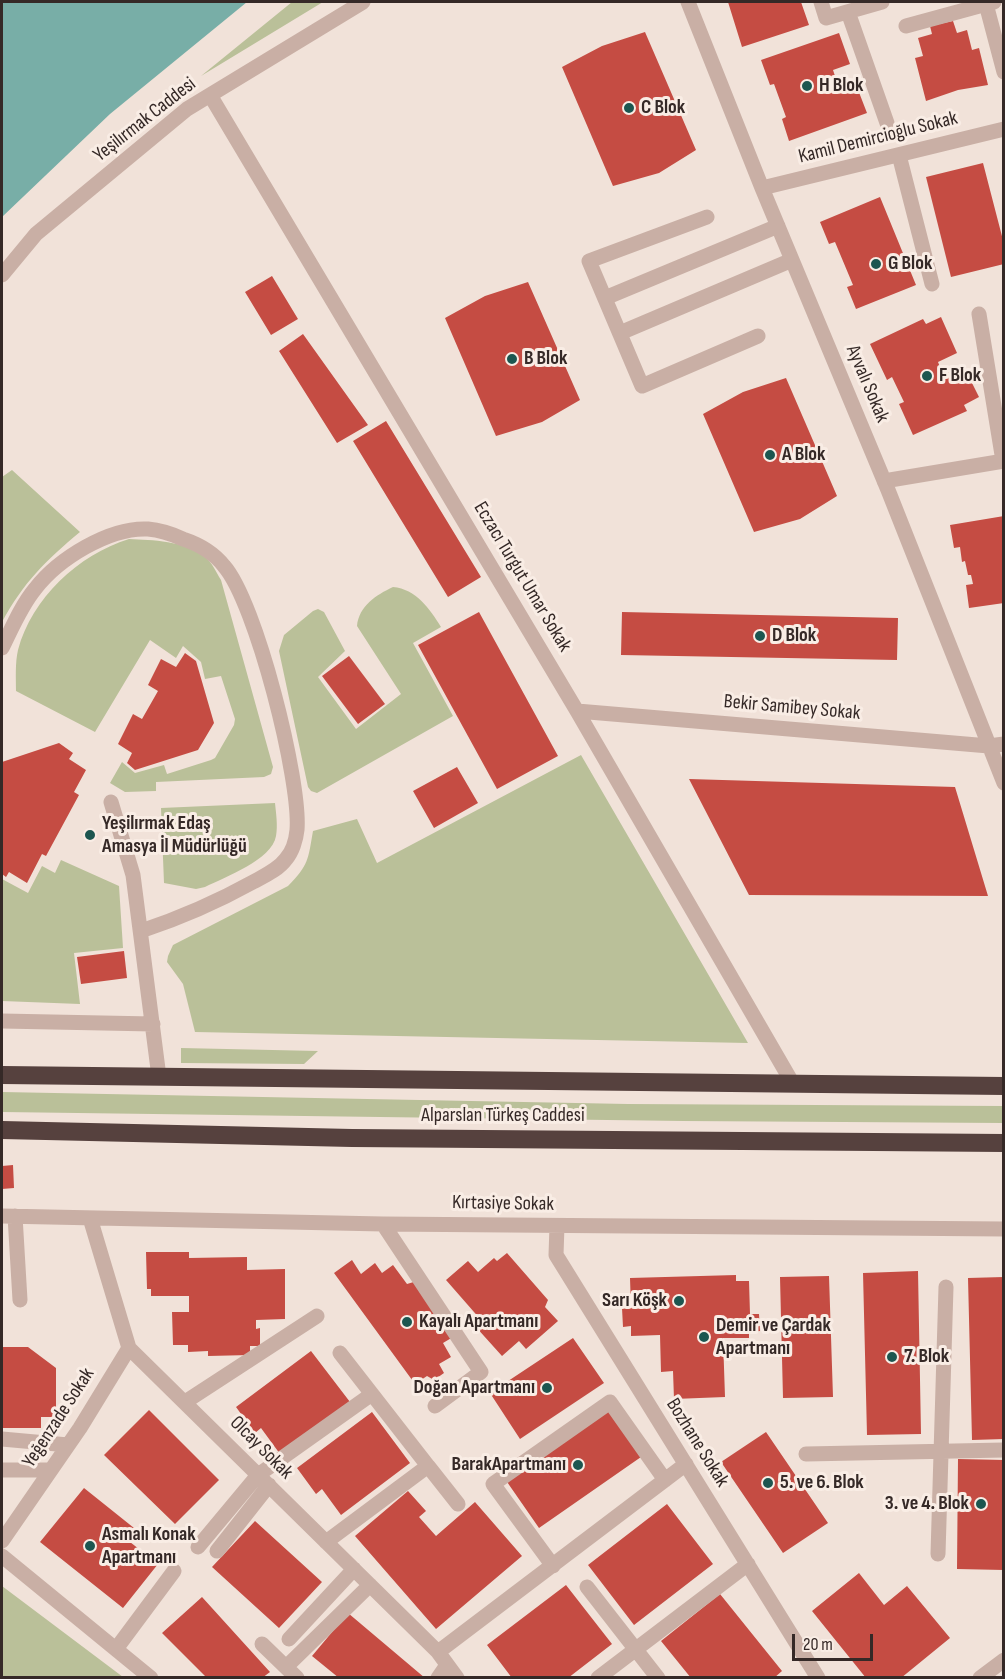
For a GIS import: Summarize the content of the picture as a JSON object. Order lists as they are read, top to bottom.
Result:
{
  "streets": {
    "highway": ["Alparslan Türkeş Caddesi"],
    "street": [
      "Yeşilırmak Caddesi",
      "Kamil Demircioğlu Sokak",
      "Ayvalı Sokak",
      "Eczacı Turgut Umar Sokak",
      "Bekir Samibey Sokak",
      "Kırtasiye Sokak",
      "Yeğenzade Sokak",
      "Bozhane Sokak",
      "Olcay Sokak"
    ]
  },
  "crossings": [
    ["Yeşilırmak Caddesi", "Eczacı Turgut Umar Sokak"],
    ["Kamil Demircioğlu Sokak", "Ayvalı Sokak"],
    ["Ayvalı Sokak", "Bekir Samibey Sokak"],
    ["Eczacı Turgut Umar Sokak", "Bekir Samibey Sokak"],
    ["Eczacı Turgut Umar Sokak", "Alparslan Türkeş Caddesi"],
    ["Kırtasiye Sokak", "Bozhane Sokak"],
    ["Kırtasiye Sokak", "Olcay Sokak"],
    ["Yeğenzade Sokak", "Olcay Sokak"]
  ],
  "places": [
    "H Blok",
    "C Blok",
    "G Blok",
    "B Blok",
    "F Blok",
    "A Blok",
    "D Blok",
    "Yeşilırmak Edaş Amasya İl Müdürlüğü",
    "Sarı Köşk",
    "Kayalı Apartmanı",
    "Demir ve Çardak Apartmanı",
    "7. Blok",
    "Doğan Apartmanı",
    "BarakApartmanı",
    "5. ve 6. Blok",
    "3. ve 4. Blok",
    "Asmalı Konak Apartmanı"
  ],
  "scale_bar": "20 m"
}
